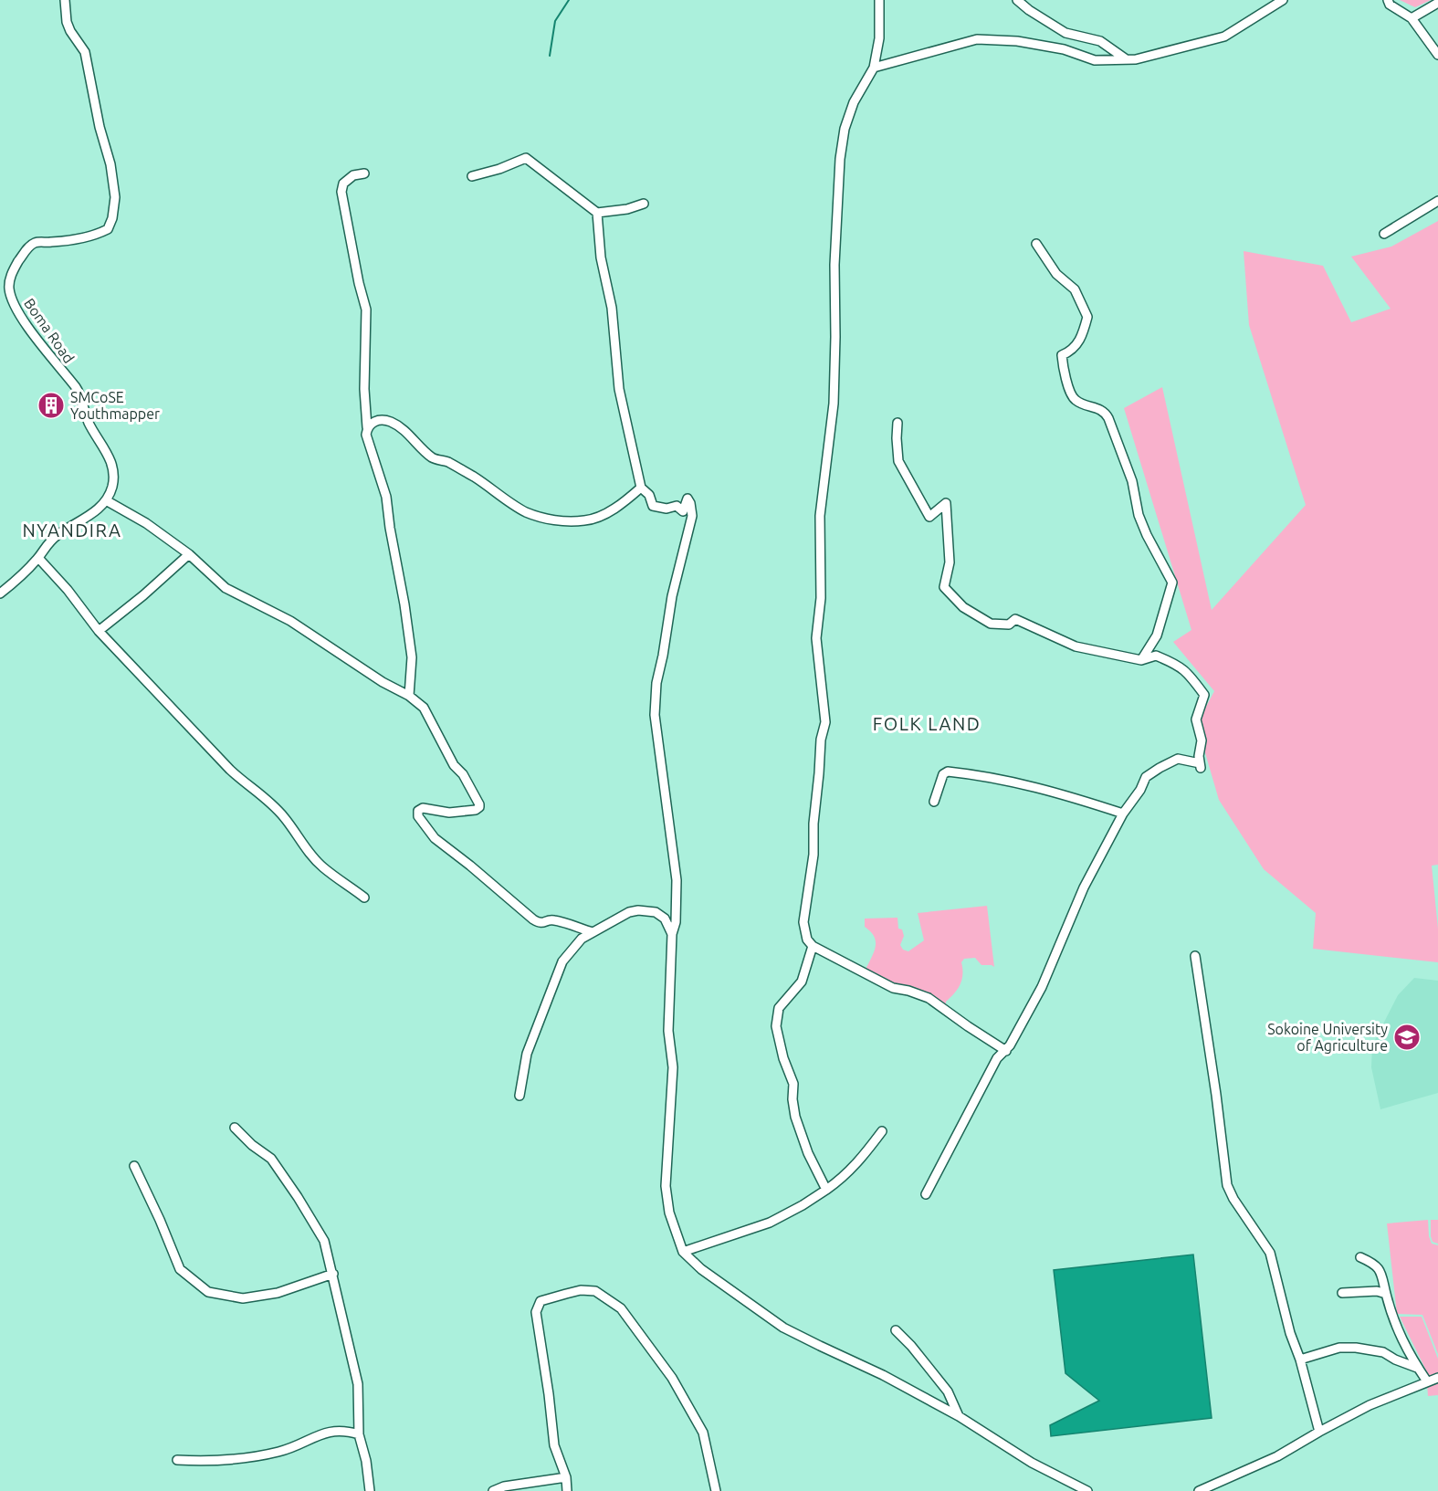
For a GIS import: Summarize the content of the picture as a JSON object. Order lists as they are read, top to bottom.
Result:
{
  "streets": {
    "street": ["Boma Road"]
  },
  "districts": ["NYANDIRA", "FOLK LAND"],
  "places": {
    "building": ["SMCoSE Youthmapper"],
    "school or university": ["Sokoine University of Agriculture"]
  }
}
